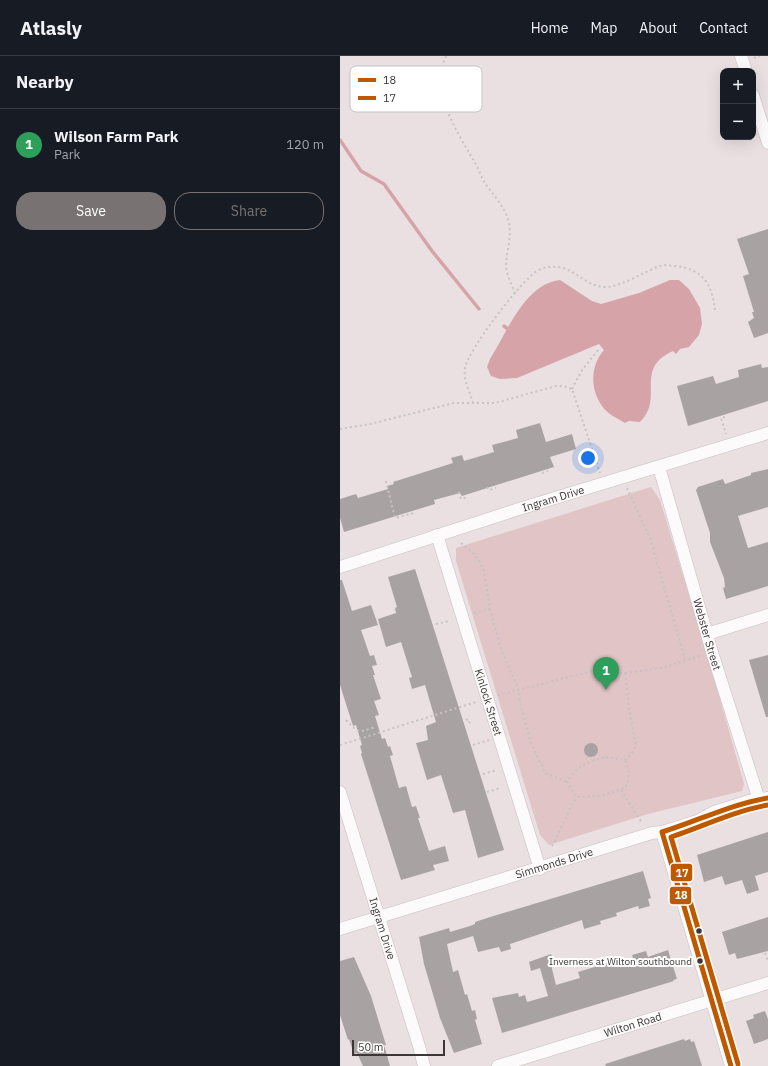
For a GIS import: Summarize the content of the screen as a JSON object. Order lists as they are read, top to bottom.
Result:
{
  "streets": {
    "street": [
      "Ingram Drive",
      "Webster Street",
      "Kinlock Street",
      "Simmonds Drive",
      "Wilton Road"
    ]
  },
  "crossings": [
    ["Ingram Drive", "Webster Street"],
    ["Ingram Drive", "Kinlock Street"],
    ["Ingram Drive", "Simmonds Drive"],
    ["Webster Street", "Simmonds Drive"],
    ["Kinlock Street", "Simmonds Drive"]
  ],
  "places": ["Inverness at Wilton southbound"],
  "lines": ["transit line 18", "transit line 17"],
  "legend": ["18", "17"],
  "scale_bar": "50 m",
  "page": {
    "header": "Atlasly",
    "nav": [
      "Home",
      "Map",
      "About",
      "Contact"
    ],
    "heading": "Nearby",
    "map_buttons": ["+", "−"],
    "list": [
      {
        "mark": "1",
        "name": "Wilson Farm Park",
        "note": "Park",
        "value": "120 m"
      }
    ],
    "buttons": ["Save", "Share"],
    "pins": "1",
    "scale": "50 m"
  }
}
